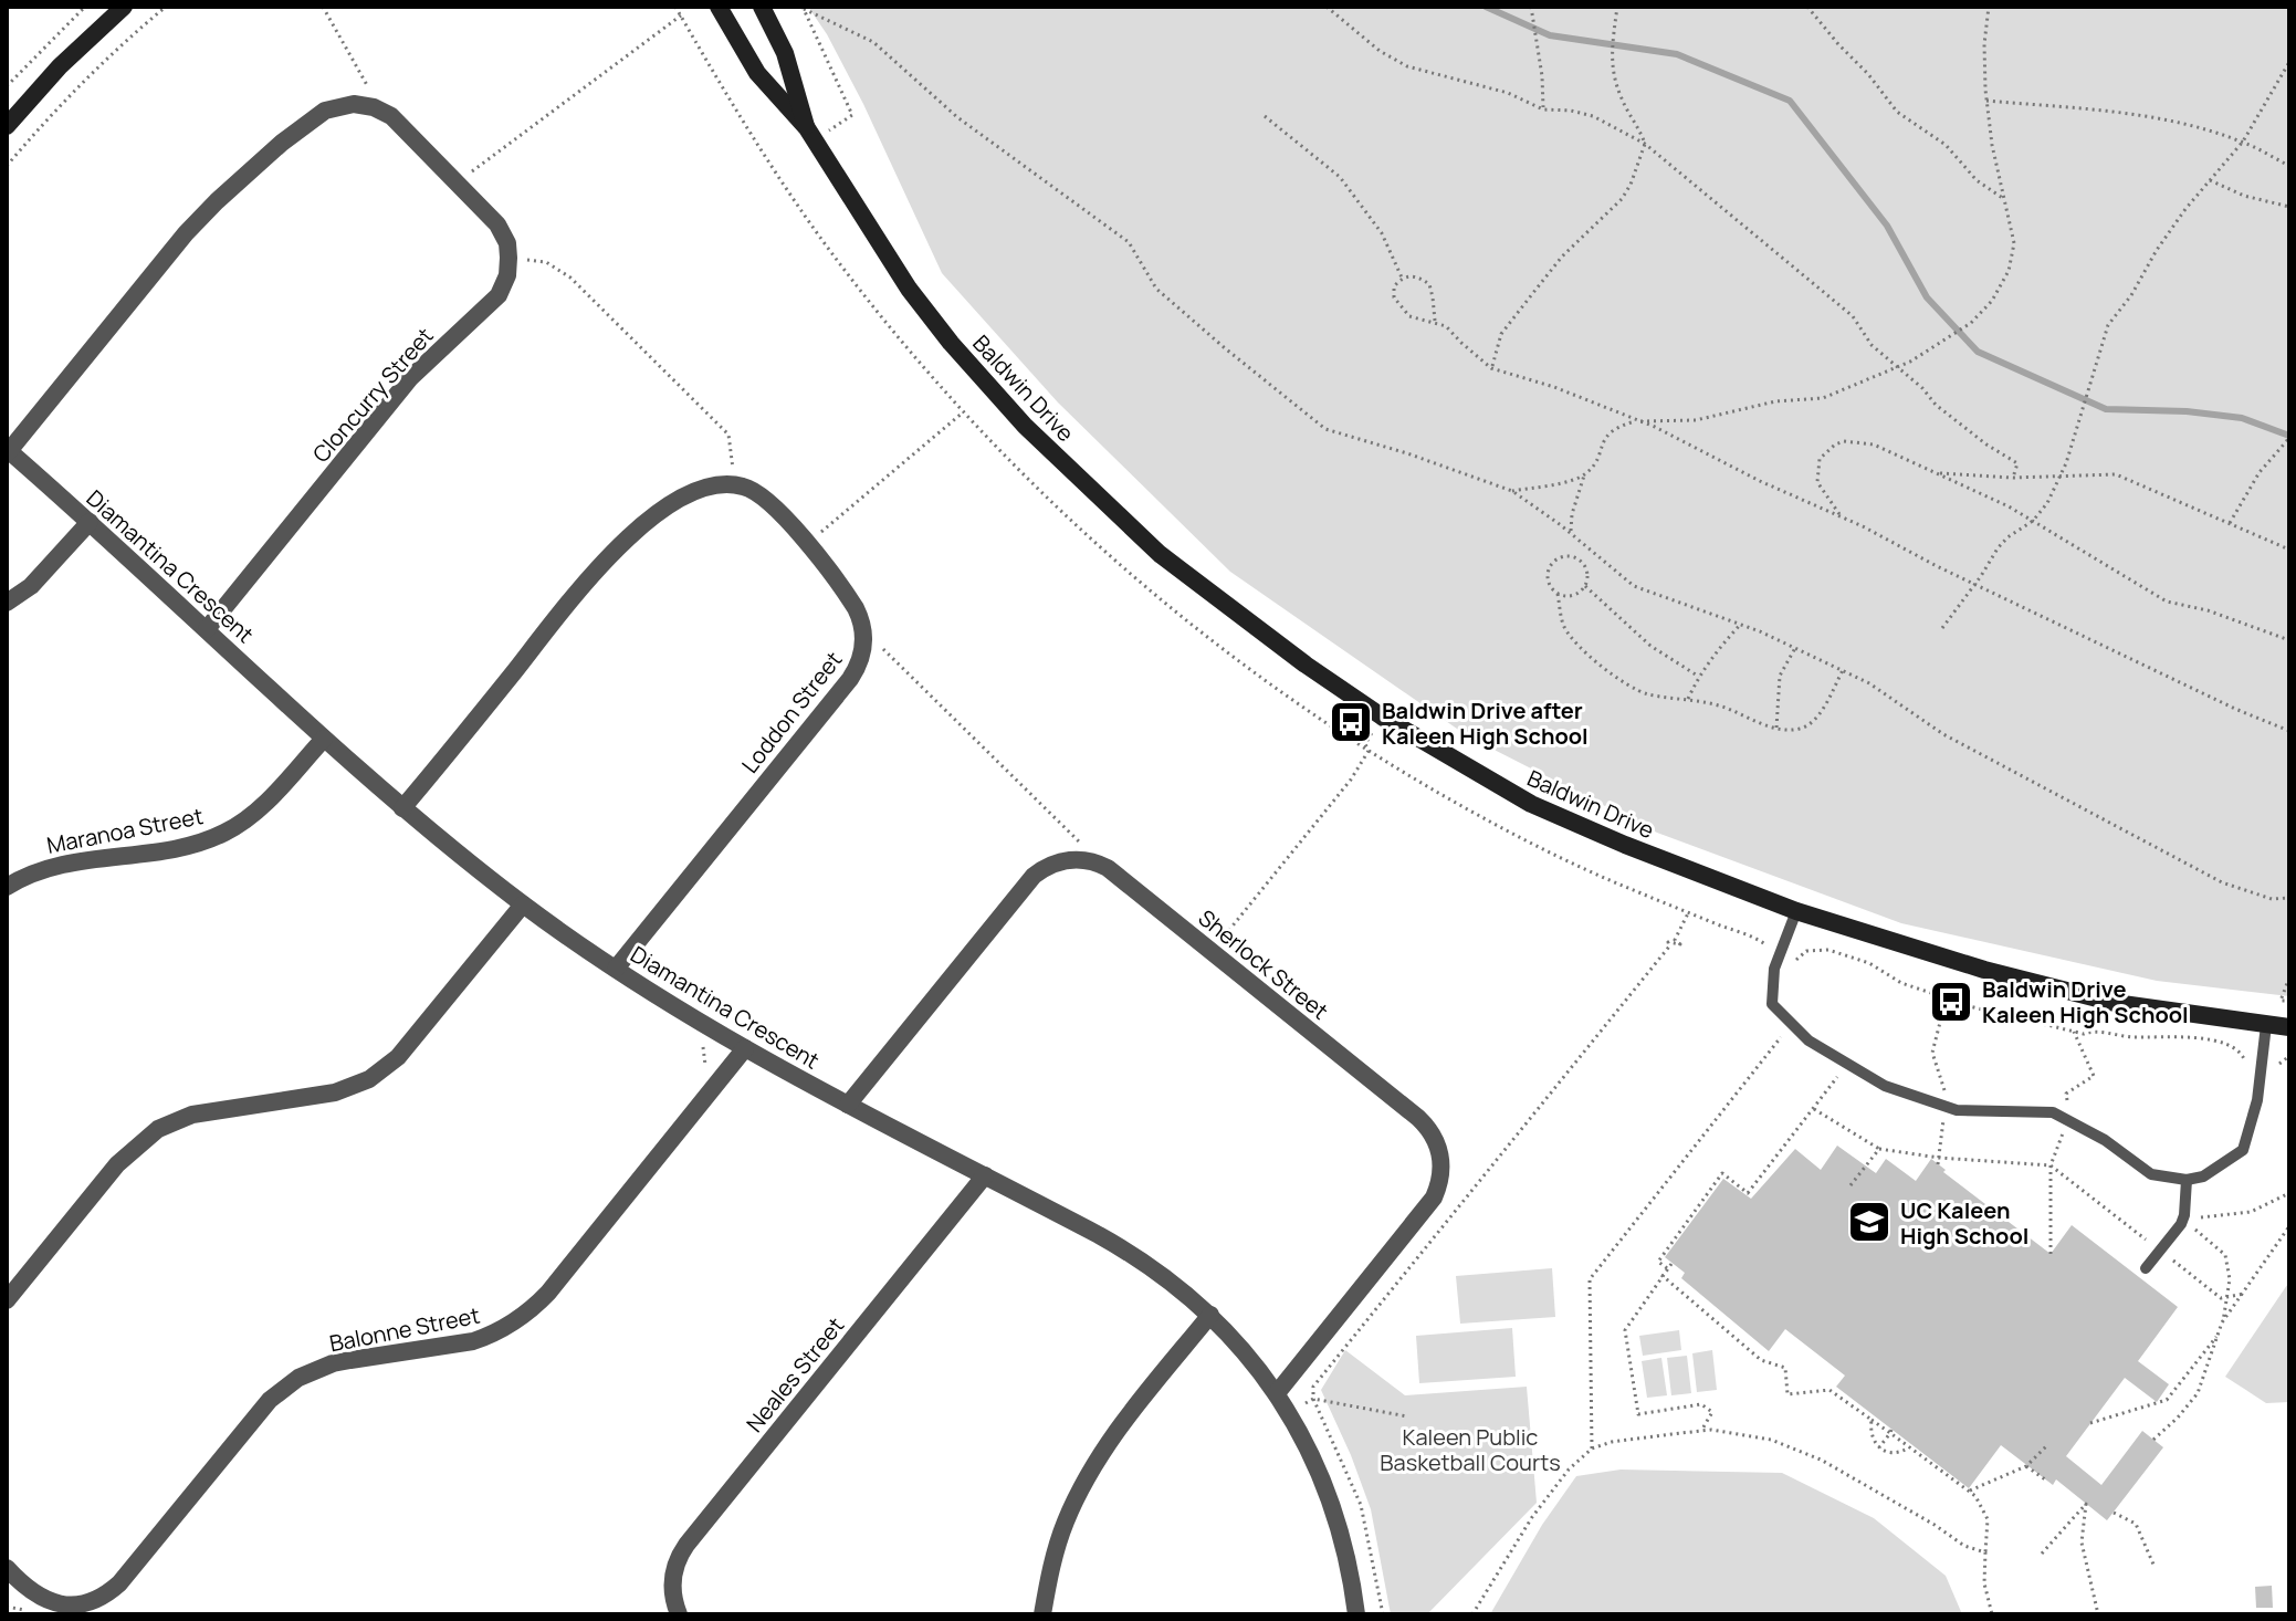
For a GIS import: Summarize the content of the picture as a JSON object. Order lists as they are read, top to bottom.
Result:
{
  "streets": {
    "main road": ["Baldwin Drive"],
    "street": [
      "Cloncurry Street",
      "Diamantina Crescent",
      "Loddon Street",
      "Maranoa Street",
      "Sherlock Street",
      "Balonne Street",
      "Neales Street"
    ]
  },
  "crossings": [
    ["Cloncurry Street", "Diamantina Crescent"],
    ["Diamantina Crescent", "Loddon Street"],
    ["Diamantina Crescent", "Maranoa Street"],
    ["Diamantina Crescent", "Sherlock Street"],
    ["Diamantina Crescent", "Balonne Street"],
    ["Diamantina Crescent", "Neales Street"]
  ],
  "parks": ["Kaleen Public Basketball Courts"],
  "places": {
    "bus stop": ["Baldwin Drive after Kaleen High School", "Baldwin Drive Kaleen High School"],
    "school or university": ["UC Kaleen High School"]
  }
}
